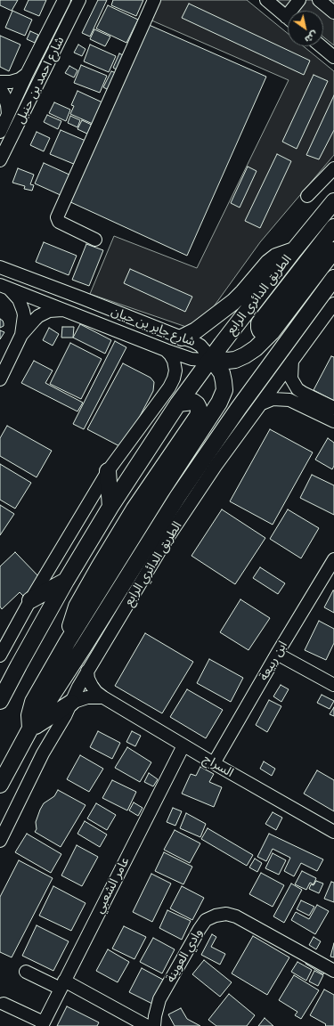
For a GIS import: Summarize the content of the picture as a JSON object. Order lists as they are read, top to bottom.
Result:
{
  "streets": {
    "main road": ["الطريق الدائري الرابع"],
    "street": [
      "شارع احمد بن حنبل",
      "شارع جابر بن حيان",
      "ابن ربيعة",
      "السراج",
      "عامر الشعبي",
      "وادي العوينة"
    ]
  },
  "crossings": [
    ["الطريق الدائري الرابع", "شارع جابر بن حيان"],
    ["الطريق الدائري الرابع", "السراج"],
    ["ابن ربيعة", "السراج"],
    ["السراج", "عامر الشعبي"]
  ],
  "north": "bottom right"
}
